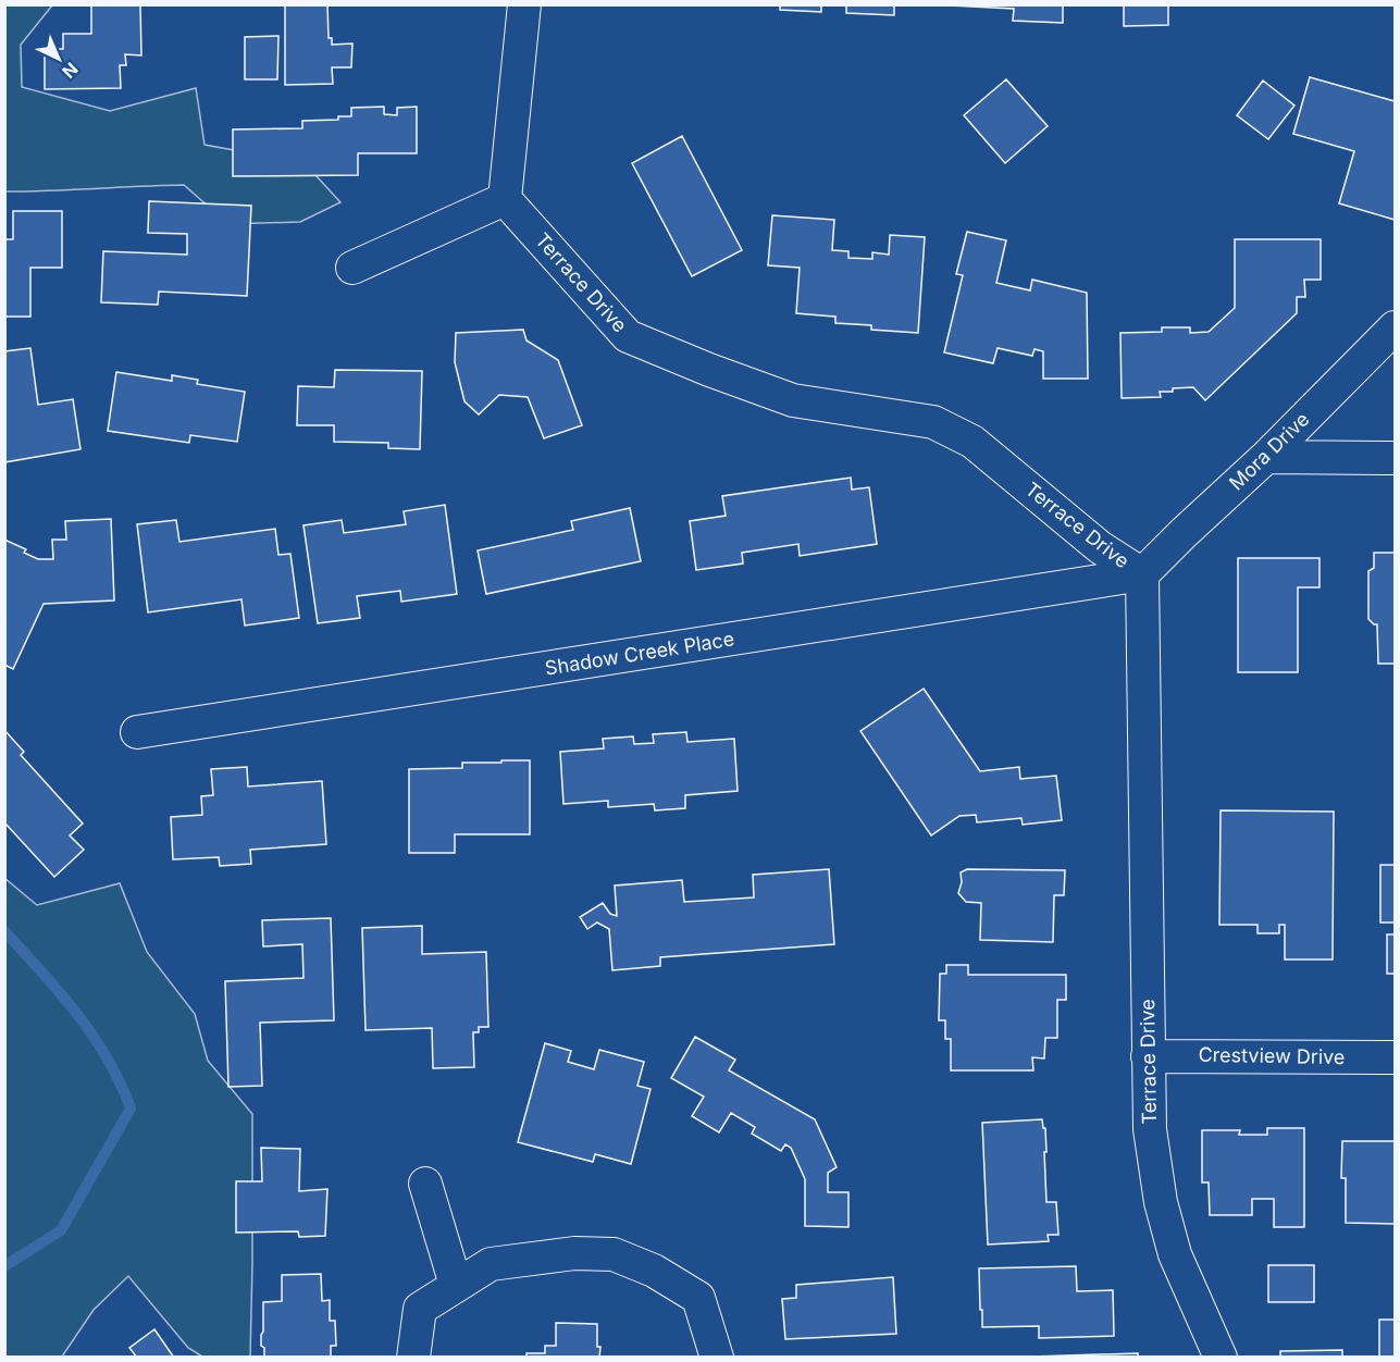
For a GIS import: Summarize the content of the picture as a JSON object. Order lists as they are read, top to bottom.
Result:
{
  "streets": {
    "street": [
      "Terrace Drive",
      "Mora Drive",
      "Shadow Creek Place",
      "Crestview Drive"
    ]
  },
  "crossings": [
    ["Terrace Drive", "Mora Drive"],
    ["Terrace Drive", "Shadow Creek Place"],
    ["Terrace Drive", "Crestview Drive"],
    ["Mora Drive", "Shadow Creek Place"]
  ],
  "north": "bottom right"
}
